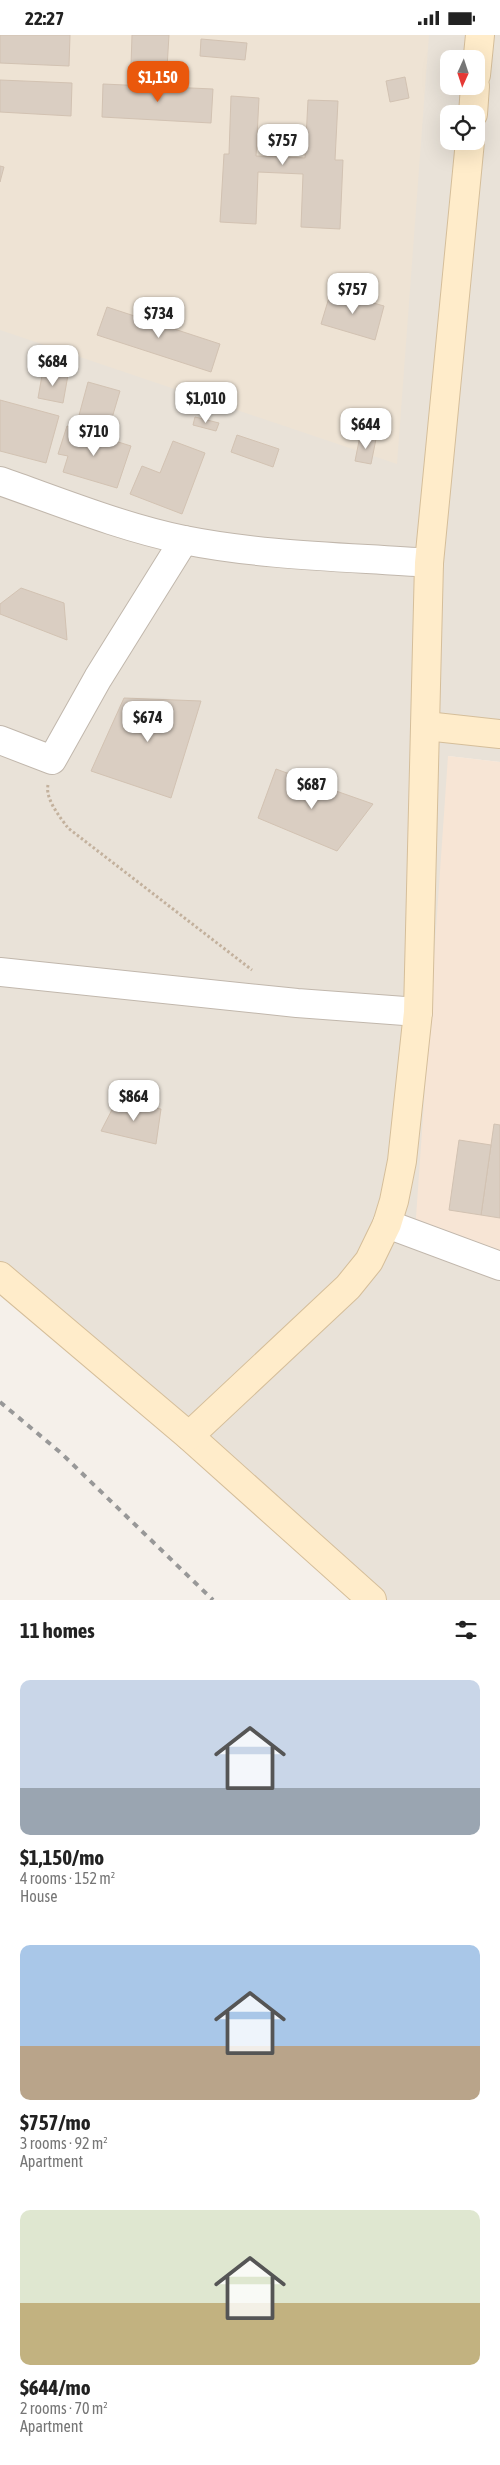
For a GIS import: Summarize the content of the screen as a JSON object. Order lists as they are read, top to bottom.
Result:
{
  "north": "bottom",
  "page": {
    "status": "22:27",
    "price": [
      "$1,150",
      "$757",
      "$757",
      "$734",
      "$684",
      "$1,010",
      "$644",
      "$710",
      "$674",
      "$687",
      "$864"
    ],
    "heading": "11 homes",
    "list": [
      {
        "name": "$1,150/mo",
        "note": "4 rooms · 152 m² · House"
      },
      {
        "name": "$757/mo",
        "note": "3 rooms · 92 m² · Apartment"
      },
      {
        "name": "$644/mo",
        "note": "2 rooms · 70 m² · Apartment"
      }
    ]
  }
}
